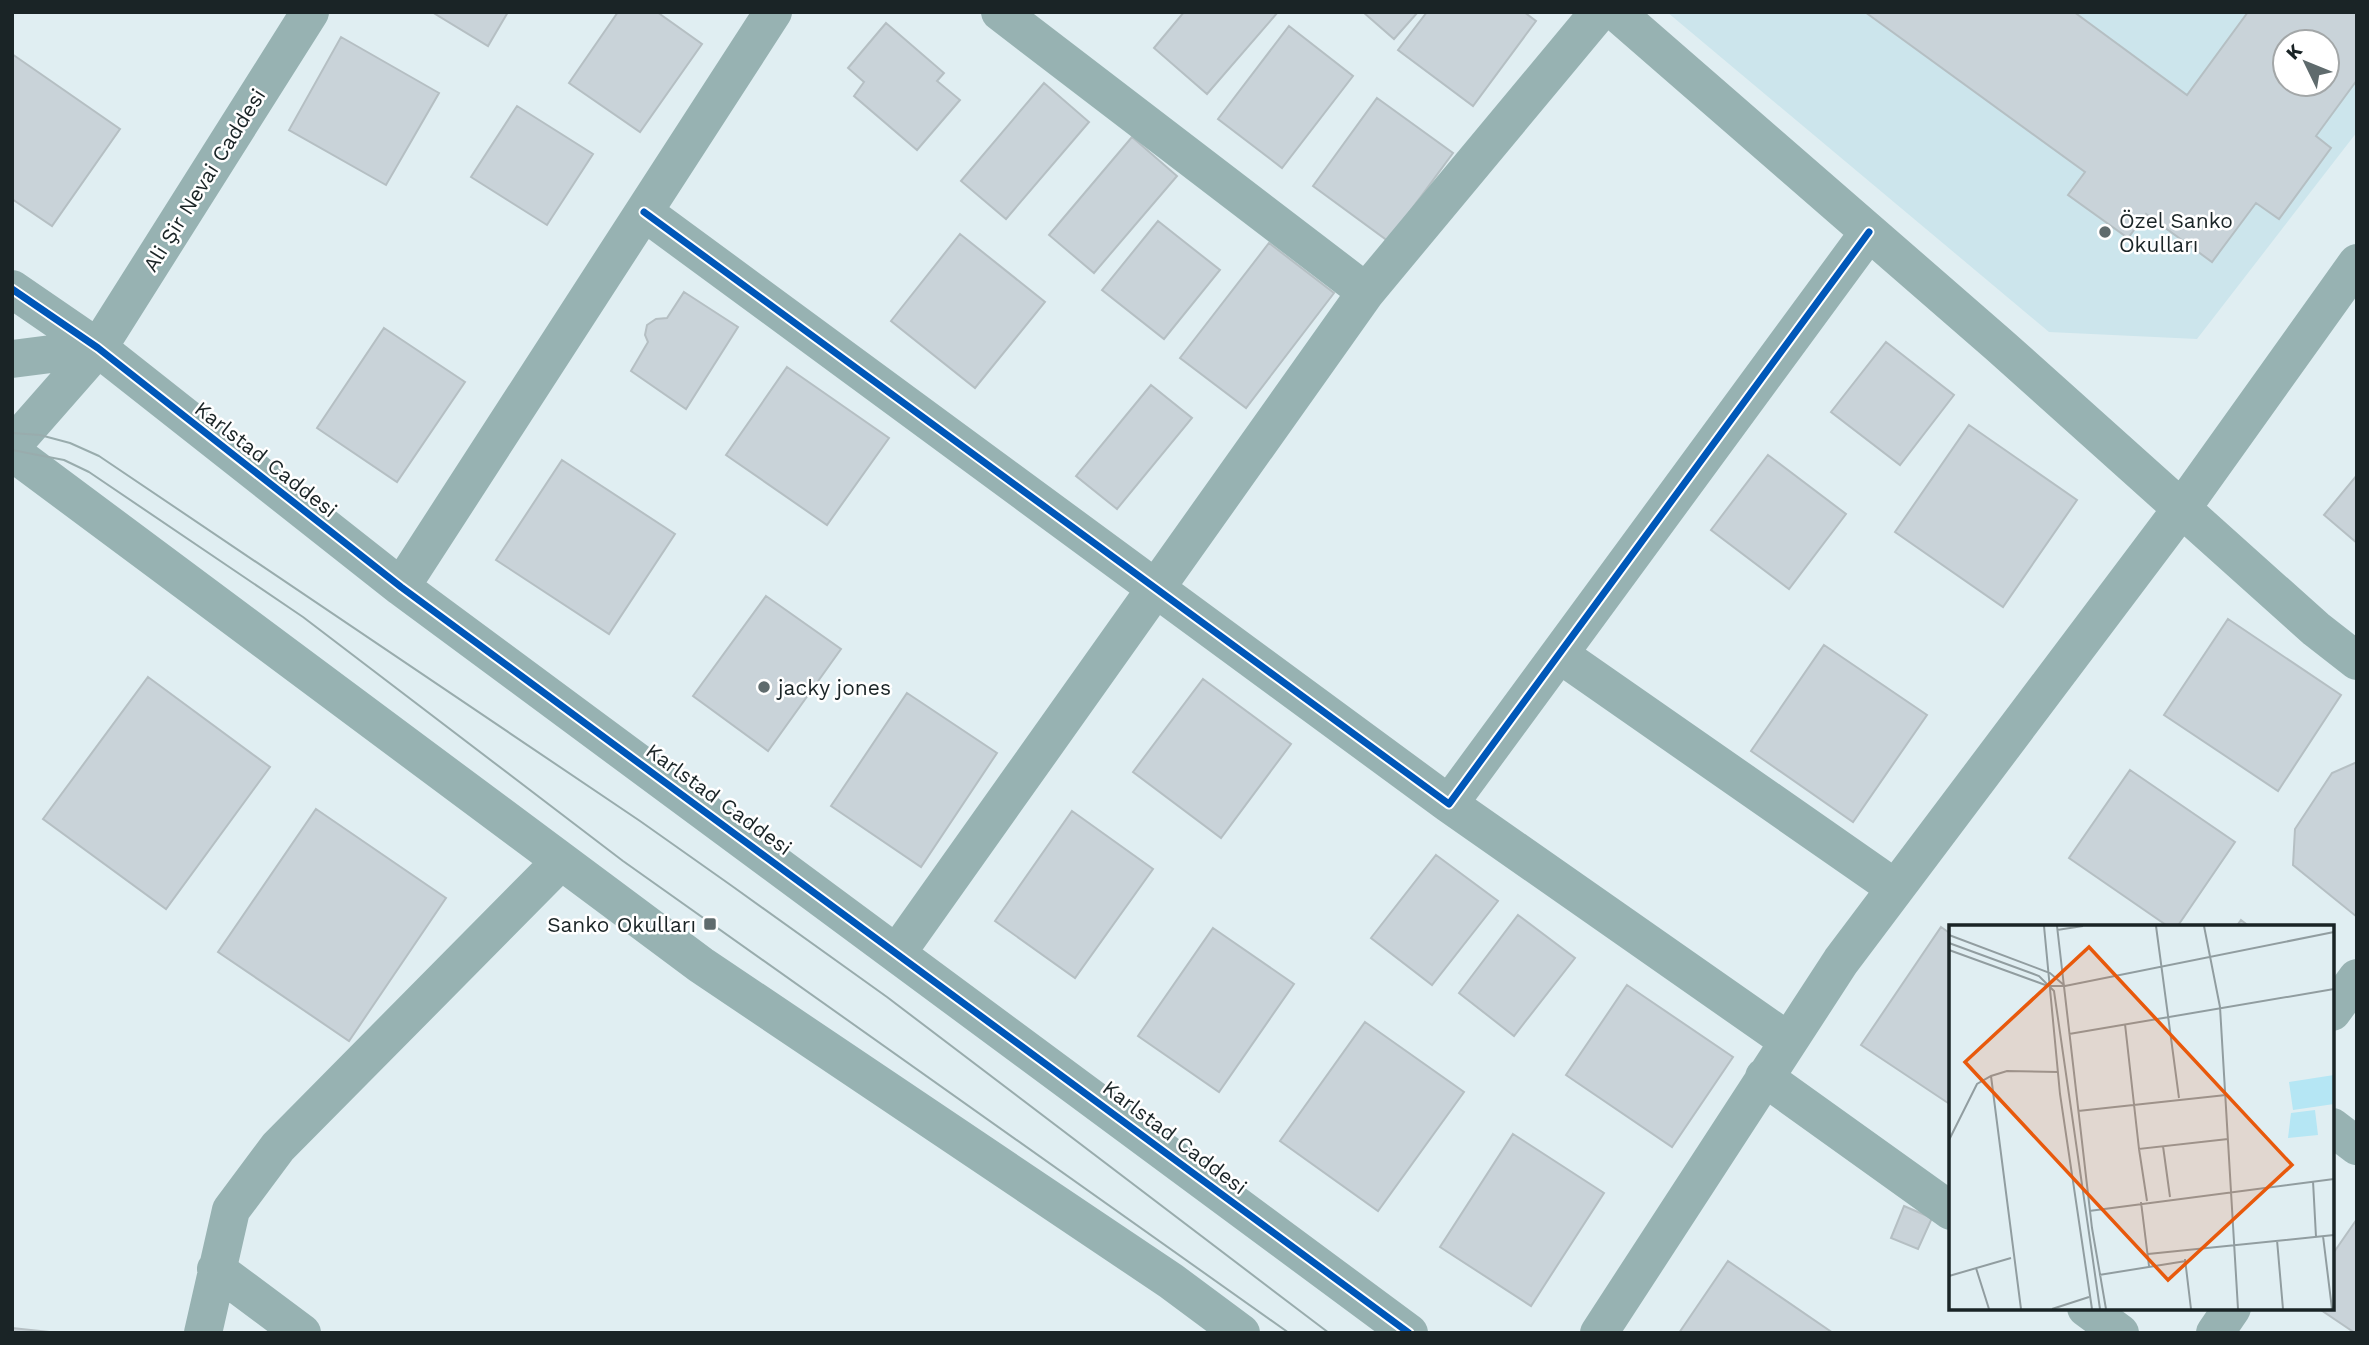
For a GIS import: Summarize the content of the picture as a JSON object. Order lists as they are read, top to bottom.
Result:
{
  "streets": {
    "street": ["Ali Şir Nevai Caddesi", "Karlstad Caddesi"]
  },
  "crossings": [
    ["Ali Şir Nevai Caddesi", "Karlstad Caddesi"]
  ],
  "places": {
    "other": ["Özel Sanko Okulları", "jacky jones"],
    "transit": ["Sanko Okulları"]
  },
  "north": "top left"
}
